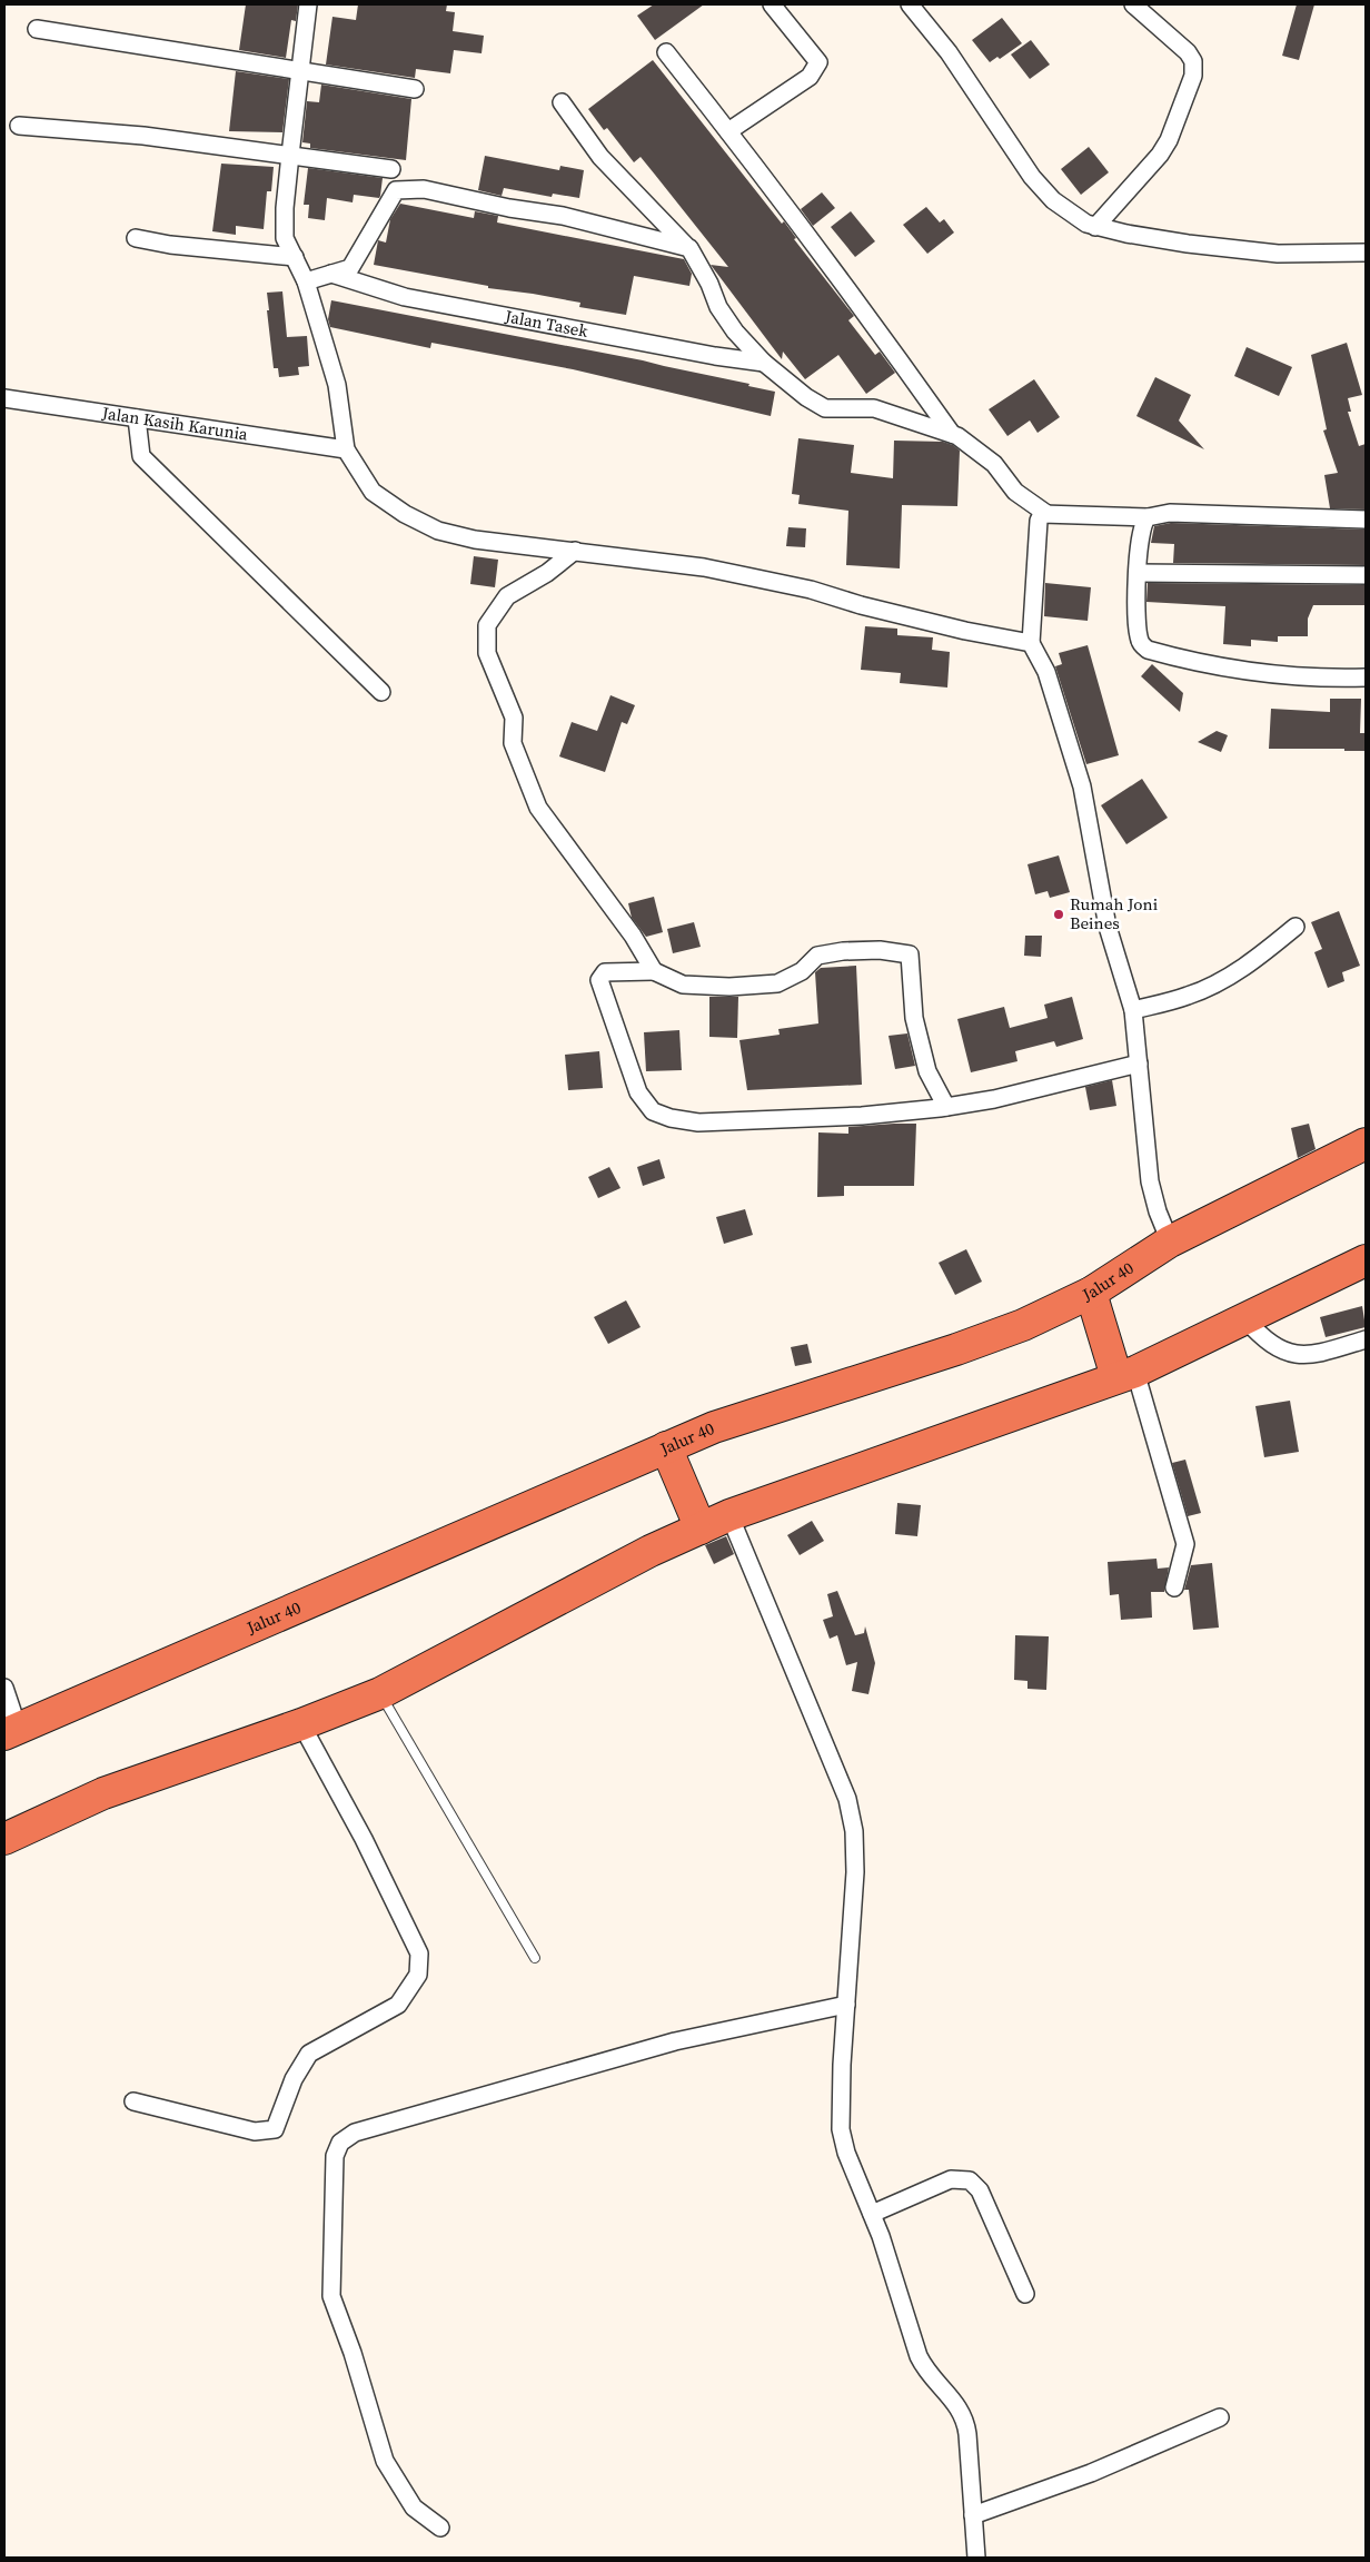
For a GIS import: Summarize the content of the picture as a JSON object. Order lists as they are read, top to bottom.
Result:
{
  "streets": {
    "highway": ["Jalur 40"],
    "street": ["Jalan Tasek", "Jalan Kasih Karunia"]
  },
  "places": ["Rumah Joni Beines"]
}
